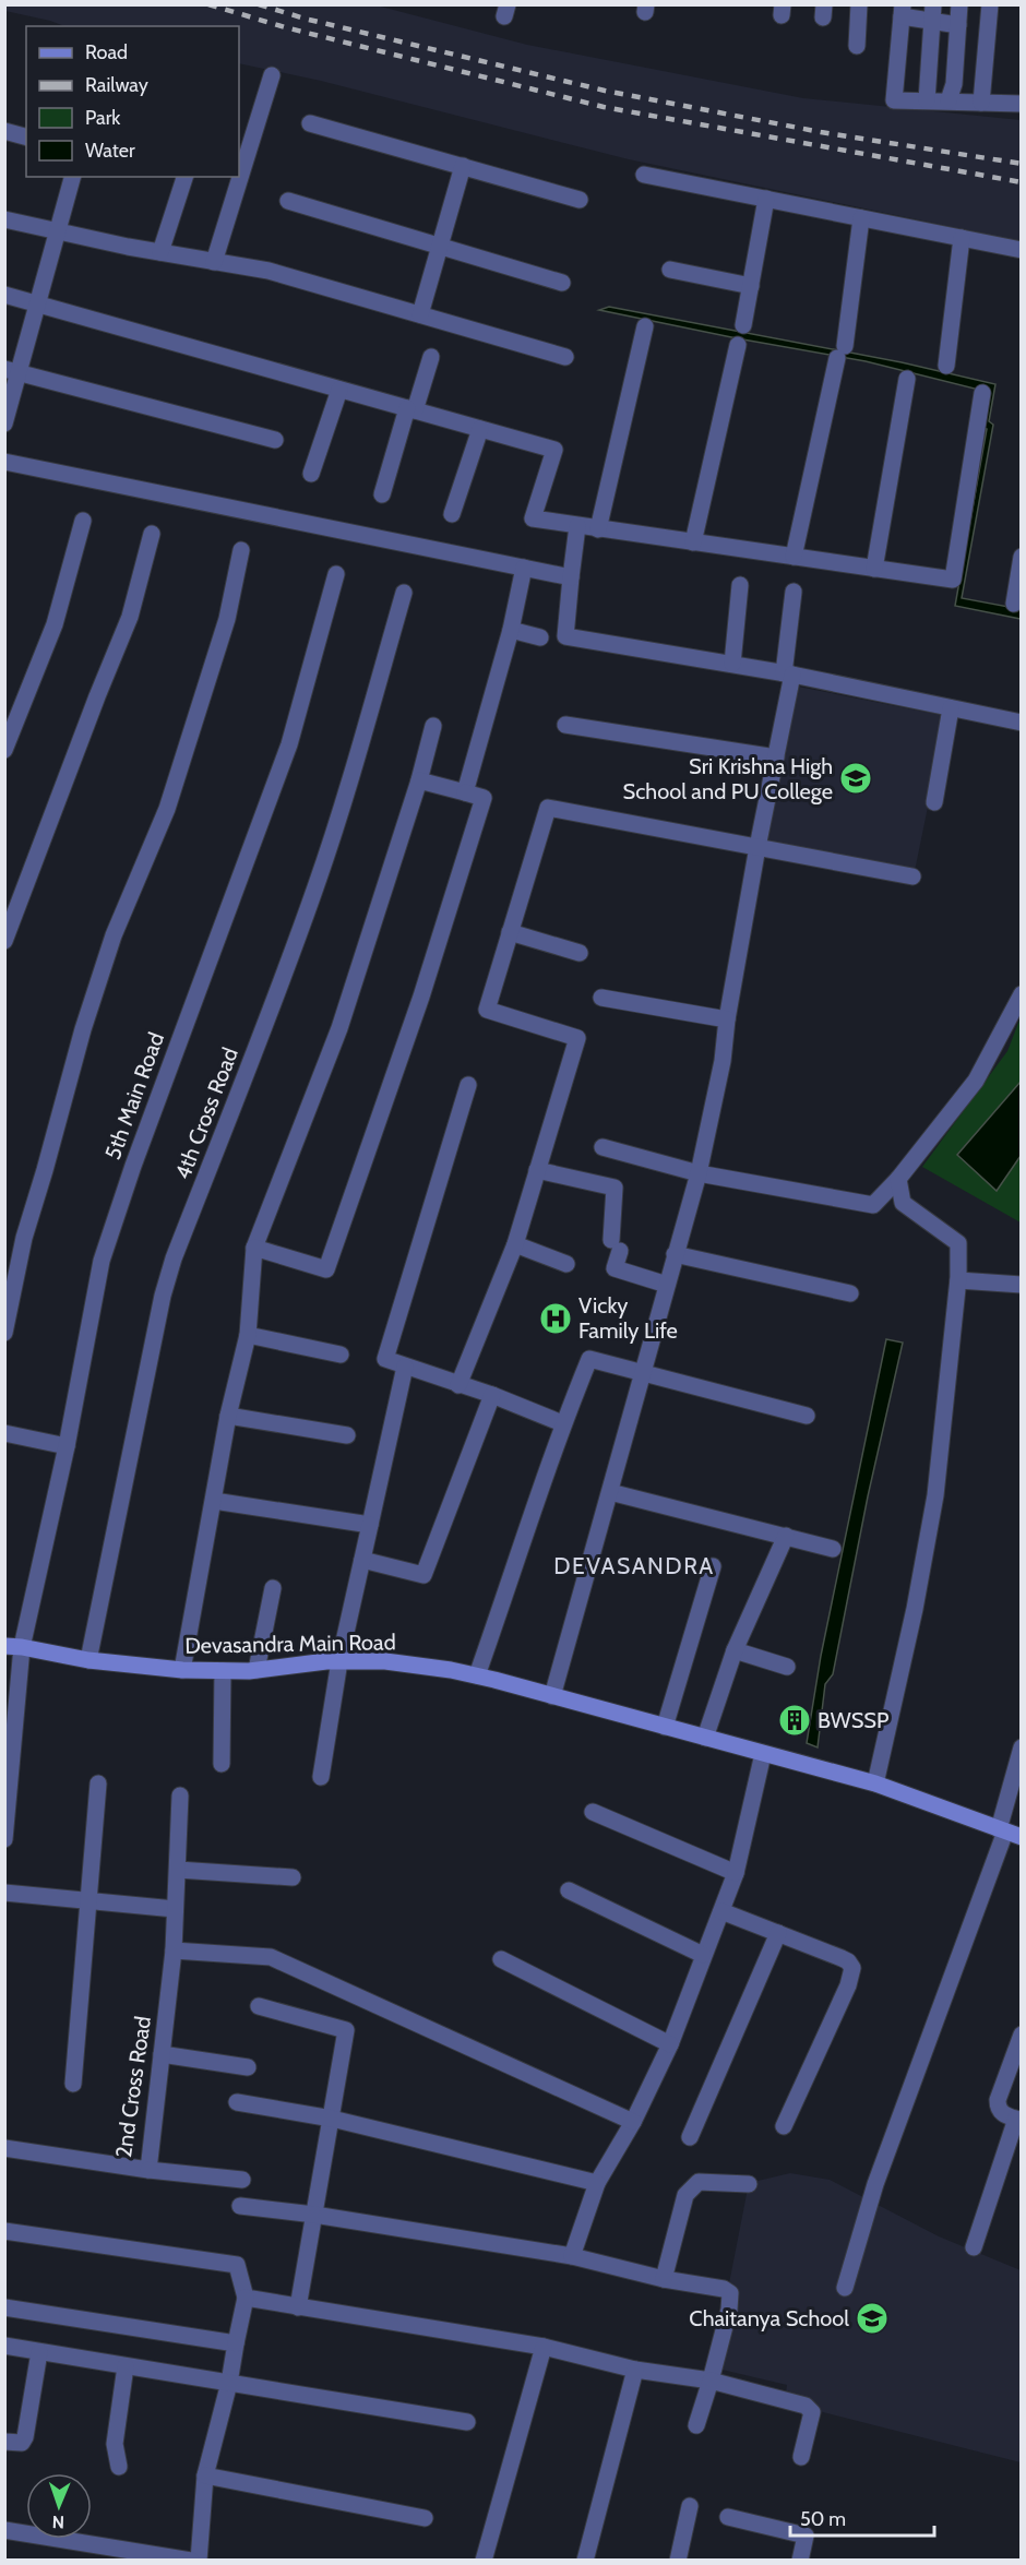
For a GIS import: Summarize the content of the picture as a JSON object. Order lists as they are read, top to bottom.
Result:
{
  "streets": {
    "main road": ["Devasandra Main Road"],
    "street": ["5th Main Road", "4th Cross Road", "2nd Cross Road"]
  },
  "crossings": [
    ["5th Main Road", "Devasandra Main Road"],
    ["4th Cross Road", "Devasandra Main Road"]
  ],
  "districts": ["DEVASANDRA"],
  "places": {
    "school or university": ["Sri Krishna High School and PU College", "Chaitanya School"],
    "hospital": ["Vicky Family Life"],
    "building": ["BWSSP"]
  },
  "legend": [
    "Road",
    "Railway",
    "Park",
    "Water"
  ],
  "scale_bar": "50 m",
  "north": "bottom"
}
